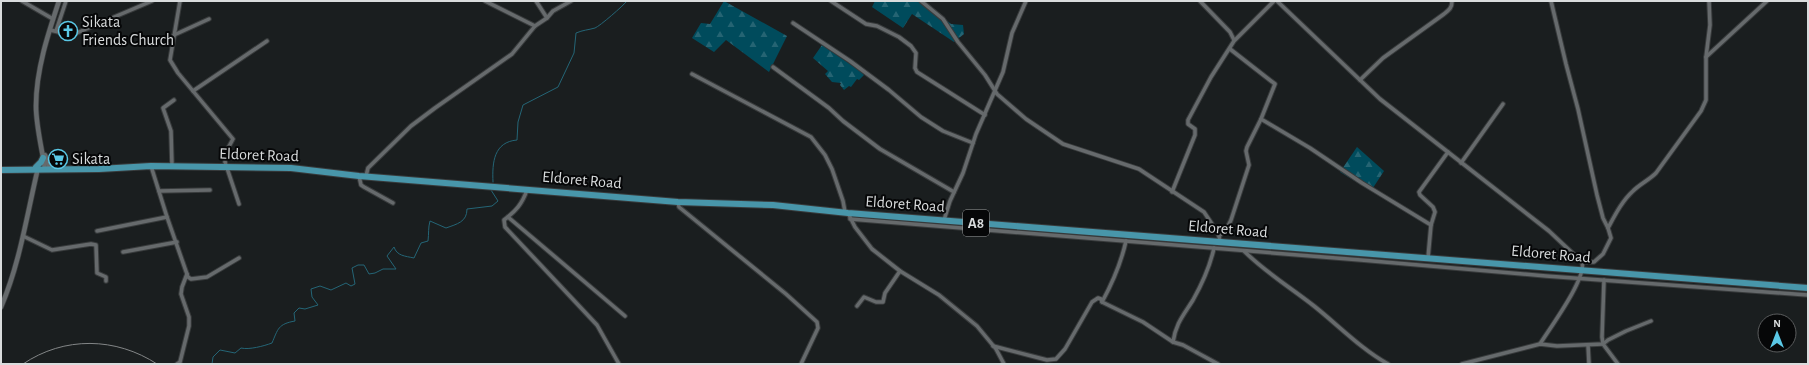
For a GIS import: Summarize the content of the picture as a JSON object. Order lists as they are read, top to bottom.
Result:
{
  "streets": {
    "highway": ["Eldoret Road", "A8"]
  },
  "places": {
    "church": ["Sikata Friends Church"],
    "supermarket": ["Sikata"]
  },
  "north": "top"
}
